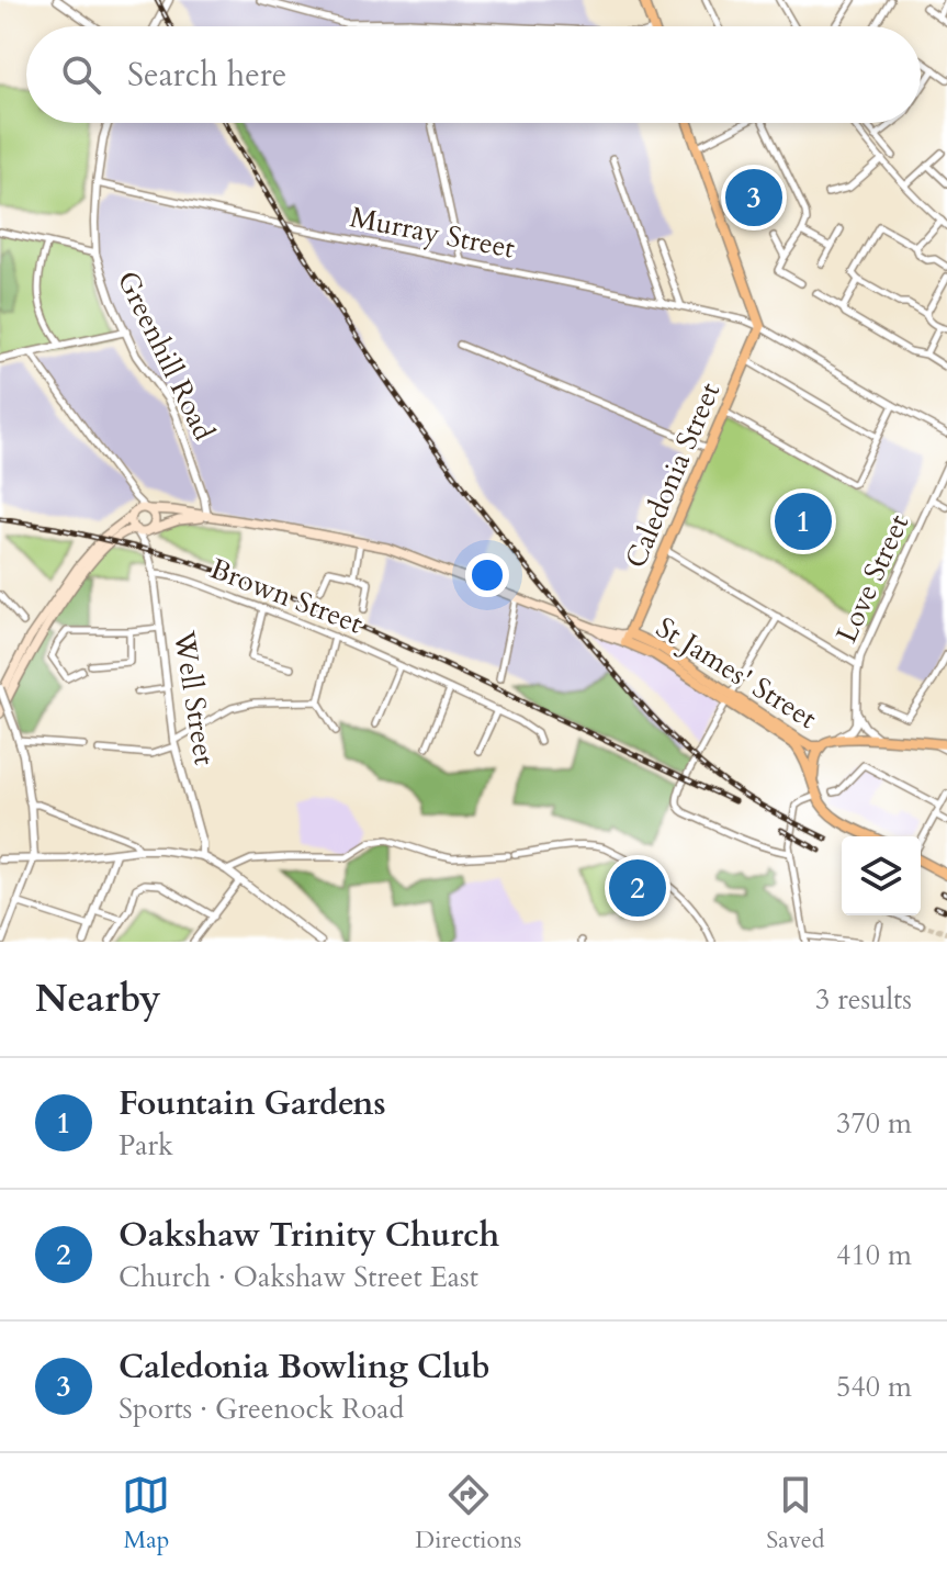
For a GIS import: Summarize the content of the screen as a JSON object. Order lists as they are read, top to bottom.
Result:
{
  "streets": {
    "main road": ["Caledonia Street", "St James' Street"],
    "street": [
      "Murray Street",
      "Greenhill Road",
      "Love Street",
      "Brown Street",
      "Well Street"
    ]
  },
  "crossings": [
    ["Murray Street", "Greenhill Road"],
    ["Murray Street", "Caledonia Street"],
    ["Caledonia Street", "St James' Street"],
    ["Brown Street", "Well Street"]
  ],
  "page": {
    "search": "Search here",
    "pins": ["3", "1", "2"],
    "heading": ["Nearby", "3 results"],
    "list": [
      {
        "mark": "1",
        "name": "Fountain Gardens",
        "note": "Park",
        "value": "370 m"
      },
      {
        "mark": "2",
        "name": "Oakshaw Trinity Church",
        "note": "Church · Oakshaw Street East",
        "value": "410 m"
      },
      {
        "mark": "3",
        "name": "Caledonia Bowling Club",
        "note": "Sports · Greenock Road",
        "value": "540 m"
      }
    ],
    "nav": ["Map", "Directions", "Saved"]
  }
}
